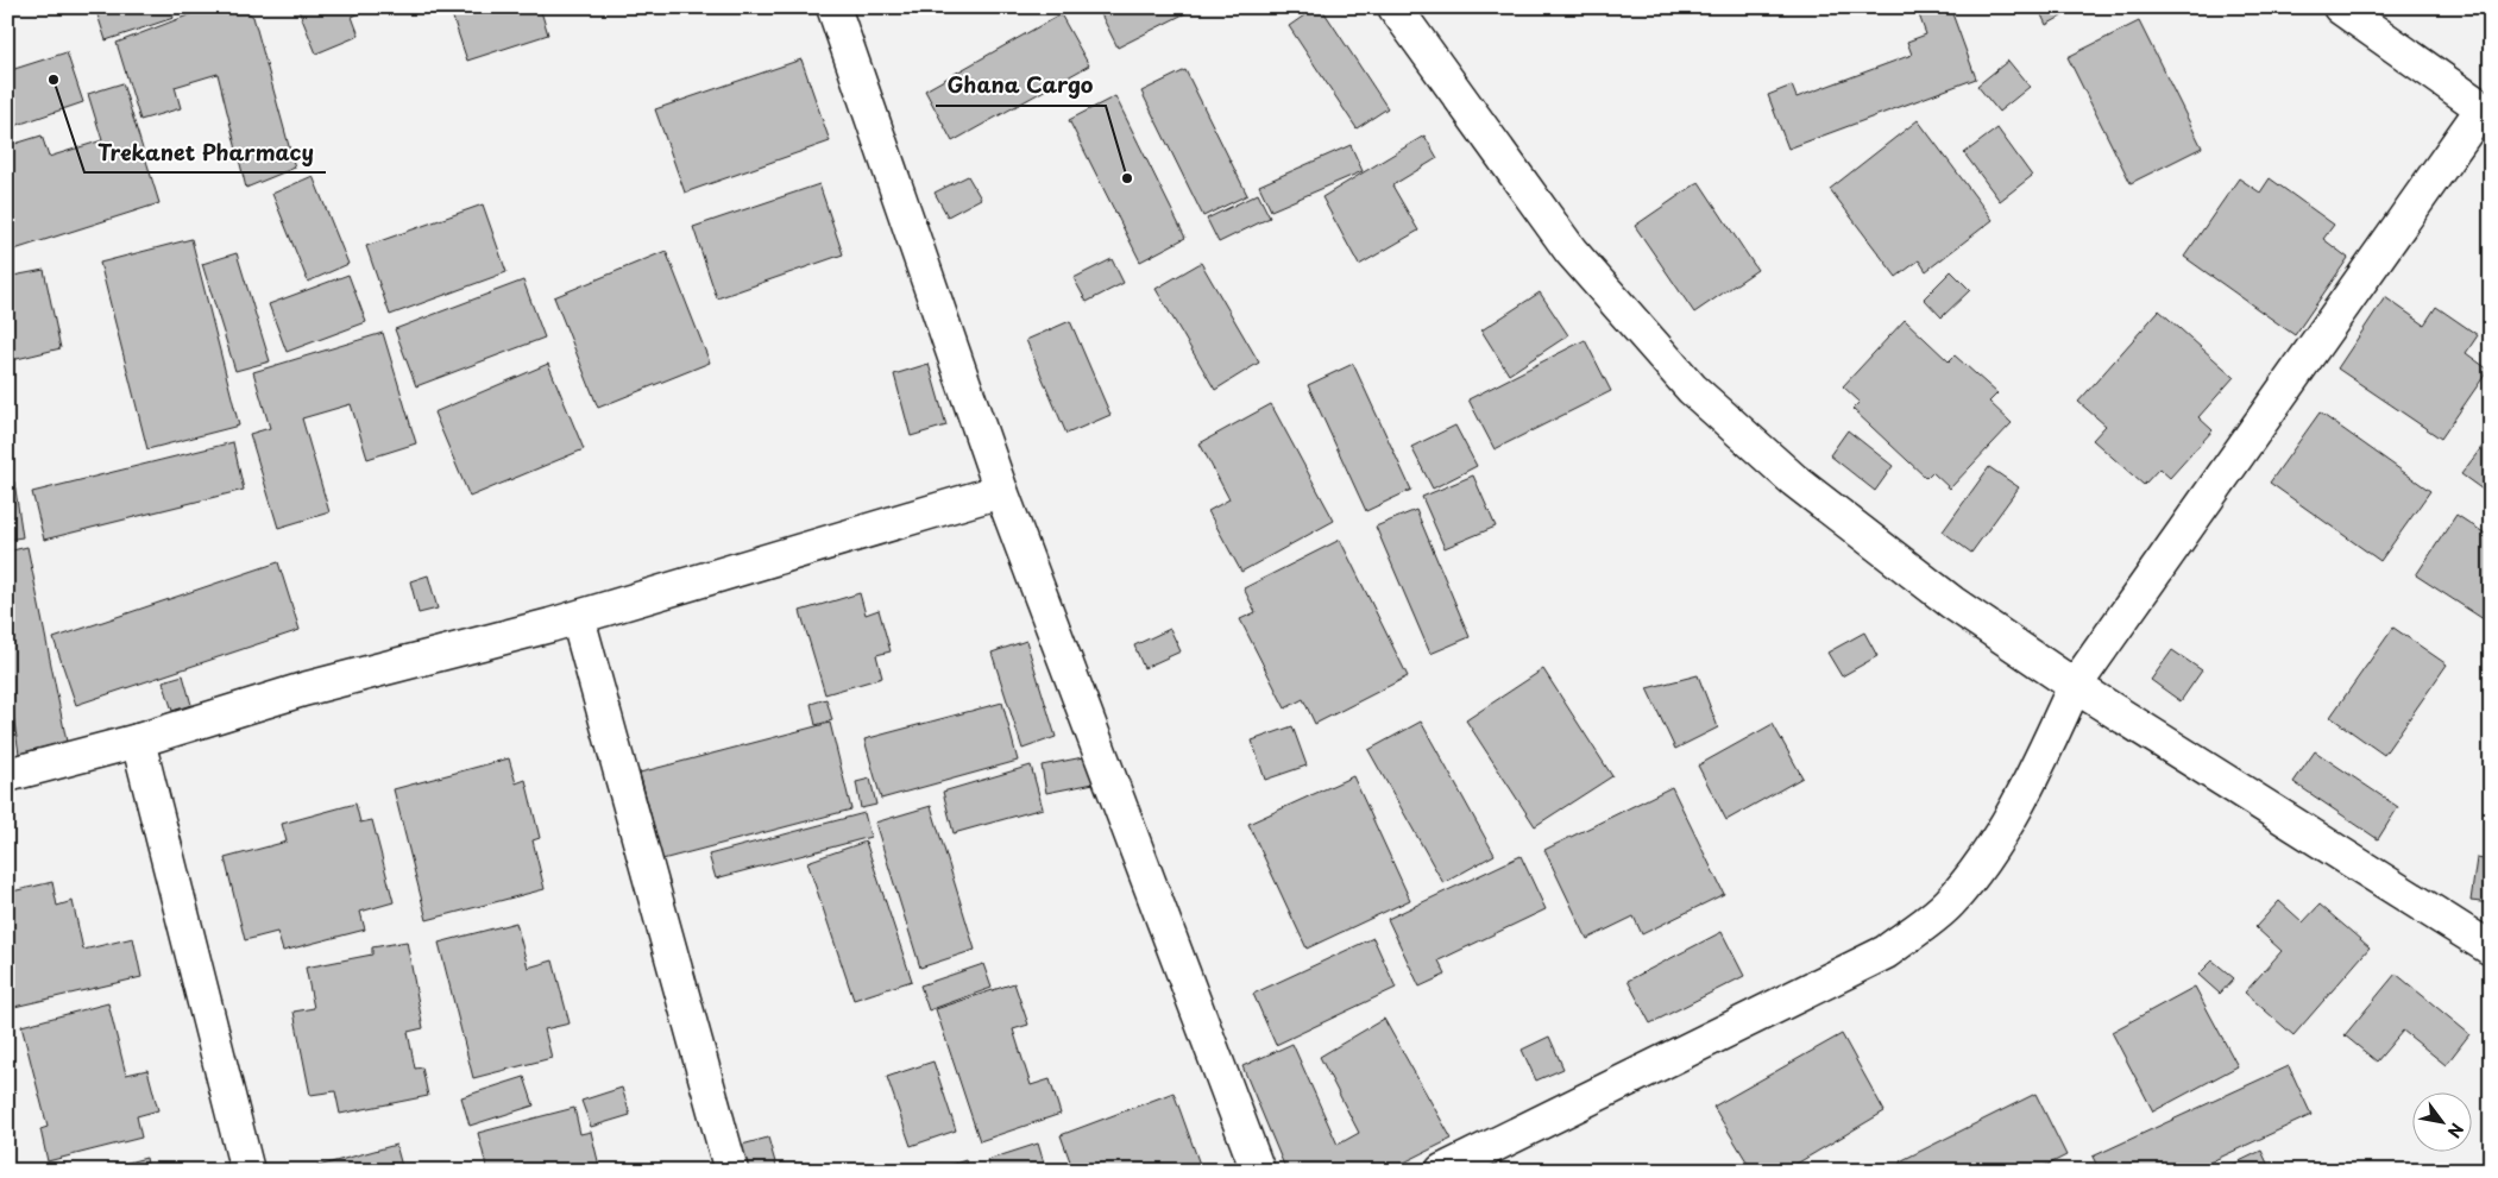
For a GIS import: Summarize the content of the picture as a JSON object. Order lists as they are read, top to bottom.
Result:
{
  "places": ["Trekanet Pharmacy", "Ghana Cargo"],
  "north": "bottom right"
}
